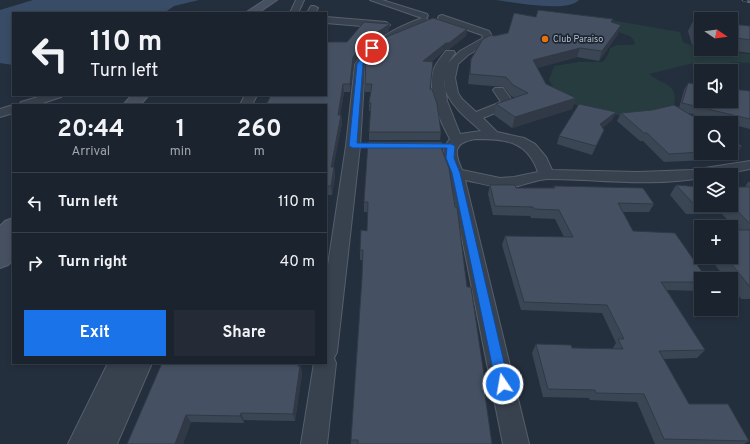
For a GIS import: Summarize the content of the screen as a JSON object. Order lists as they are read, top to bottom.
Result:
{
  "places": ["Club Paraiso"],
  "north": "right",
  "page": {
    "map_buttons": ["+", "−"],
    "turn": ["110 m", "Turn left"],
    "eta": [
      "20:44",
      "Arrival",
      "1",
      "min",
      "260",
      "m"
    ],
    "list": [
      {
        "name": "Turn left",
        "value": "110 m"
      },
      {
        "name": "Turn right",
        "value": "40 m"
      }
    ],
    "buttons": ["Exit", "Share"]
  }
}
